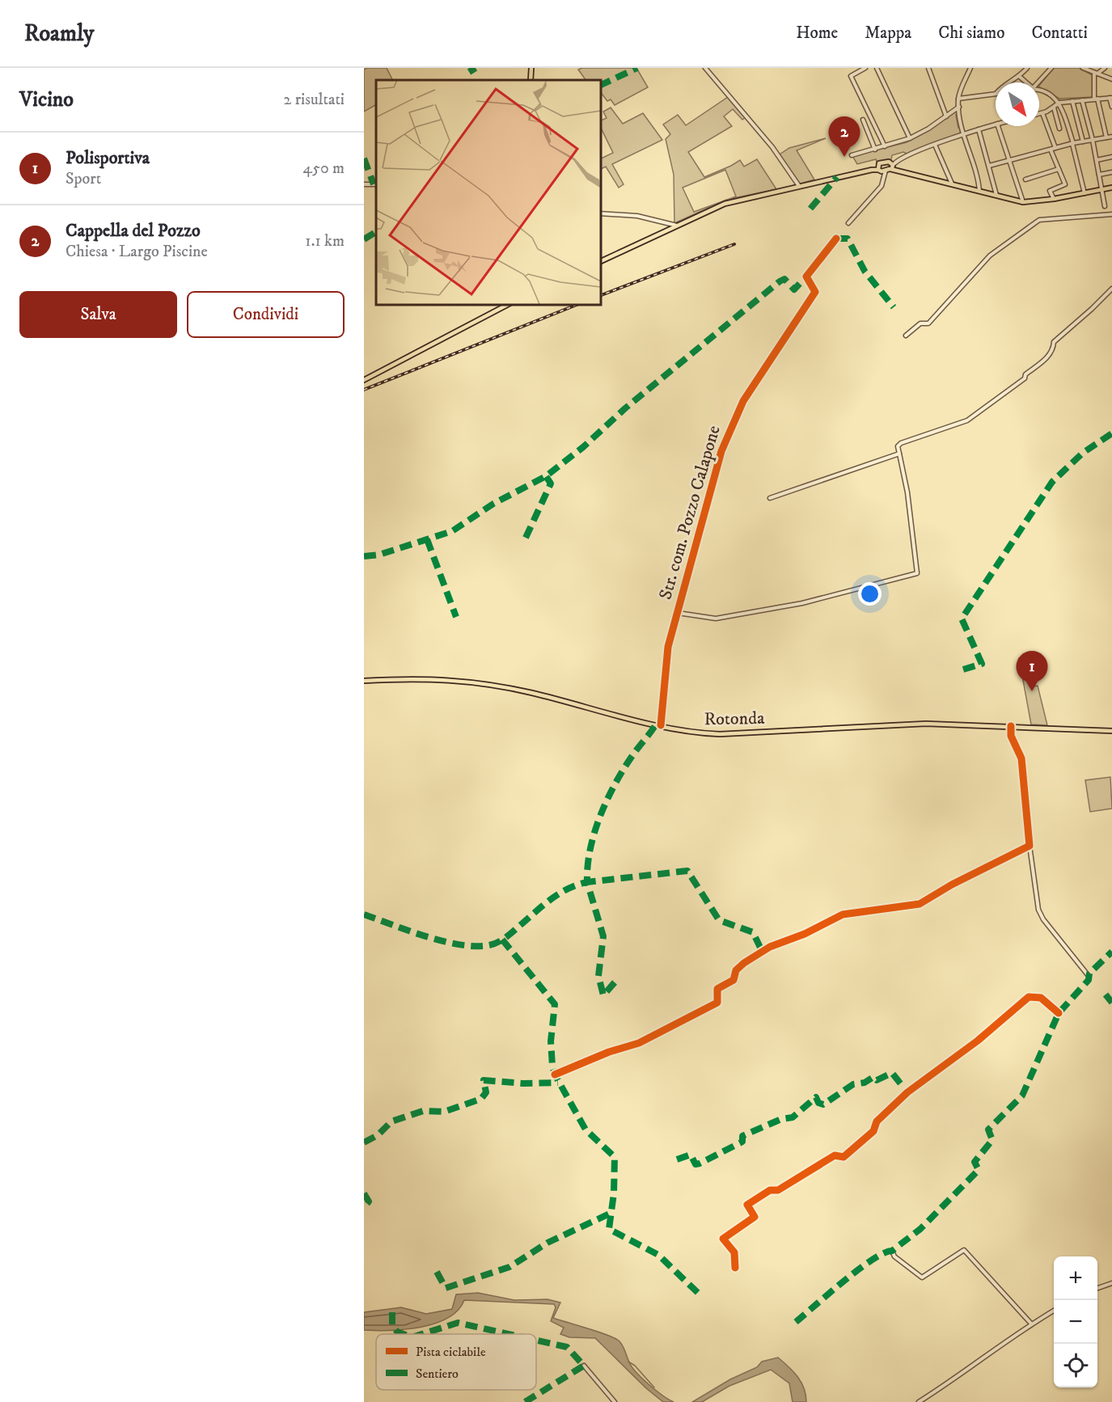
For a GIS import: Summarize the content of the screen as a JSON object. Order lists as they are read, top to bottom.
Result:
{
  "streets": {
    "main road": ["Rotonda"],
    "street": ["Str. com. Pozzo Calapone"]
  },
  "crossings": [
    ["Str. com. Pozzo Calapone", "Rotonda"]
  ],
  "legend": ["Pista ciclabile", "Sentiero"],
  "north": "bottom right",
  "page": {
    "header": "Roamly",
    "nav": [
      "Home",
      "Mappa",
      "Chi siamo",
      "Contatti"
    ],
    "heading": ["Vicino", "2 risultati"],
    "pins": ["2", "1"],
    "list": [
      {
        "mark": "1",
        "name": "Polisportiva",
        "note": "Sport",
        "value": "450 m"
      },
      {
        "mark": "2",
        "name": "Cappella del Pozzo",
        "note": "Chiesa · Largo Piscine",
        "value": "1.1 km"
      }
    ],
    "buttons": ["Salva", "Condividi"],
    "map_buttons": ["+", "−"]
  }
}
